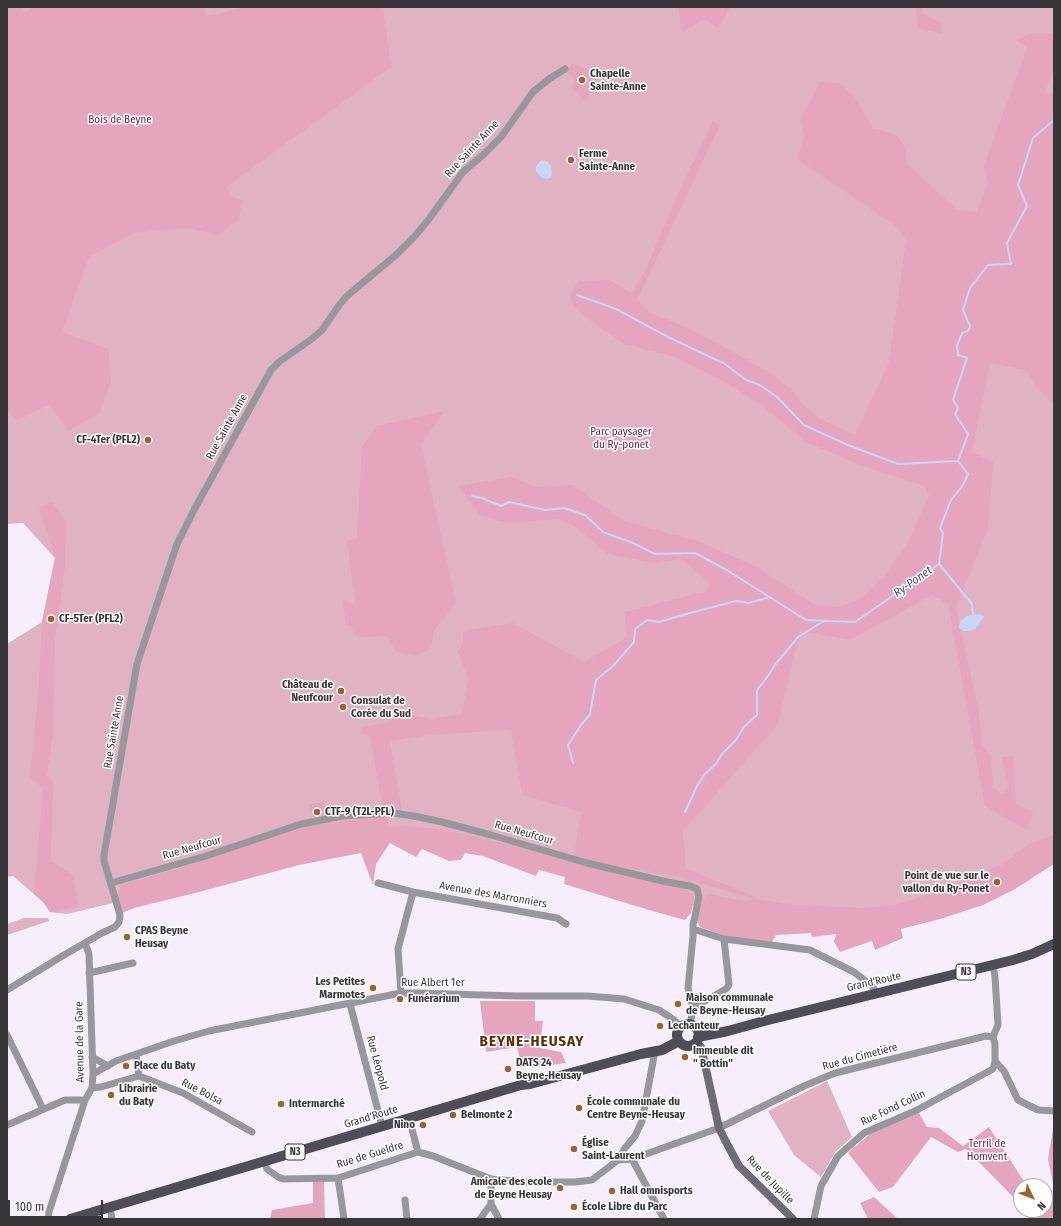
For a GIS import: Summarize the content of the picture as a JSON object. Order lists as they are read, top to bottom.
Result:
{
  "streets": {
    "main road": ["N3", "Grand'Route"],
    "street": [
      "Rue Sainte Anne",
      "Rue Neufcour",
      "Avenue des Marronniers",
      "Rue Albert 1er",
      "Avenue de la Gare",
      "Rue du Cimetière",
      "Rue Léopold",
      "Rue Bolsa",
      "Rue Fond Collin",
      "Rue de Gueldre",
      "Rue de Jupille"
    ]
  },
  "crossings": [
    ["Rue Sainte Anne", "Rue Neufcour"],
    ["Rue Sainte Anne", "Avenue de la Gare"],
    ["Grand'Route", "Rue Albert 1er"],
    ["Grand'Route", "Rue Léopold"],
    ["Grand'Route", "Rue de Gueldre"],
    ["Grand'Route", "Rue de Jupille"],
    ["Rue Albert 1er", "Rue Léopold"],
    ["Rue Albert 1er", "Rue de Jupille"],
    ["Rue du Cimetière", "Rue de Jupille"]
  ],
  "districts": ["BEYNE-HEUSAY"],
  "water": ["Ry-Ponet"],
  "parks": ["Bois de Beyne", "Parc paysager du Ry-ponet", "Terril de Homvent"],
  "places": [
    "Chapelle Sainte-Anne",
    "Ferme Sainte-Anne",
    "CF-4Ter (PFL2)",
    "CF-5Ter (PFL2)",
    "Château de Neufcour",
    "Consulat de Corée du Sud",
    "CTF-9 (T2L-PFL)",
    "Point de vue sur le vallon du Ry-Ponet",
    "CPAS Beyne Heusay",
    "Les Petites Marmotes",
    "Funérarium",
    "Maison communale de Beyne-Heusay",
    "Lechanteur",
    "Immeuble dit \" Bottin\"",
    "Place du Baty",
    "DATS 24 Beyne-Heusay",
    "Librairie du Baty",
    "Intermarché",
    "École communale du Centre Beyne-Heusay",
    "Belmonte 2",
    "Nino",
    "Église Saint-Laurent",
    "Amicale des ecole de Beyne Heusay",
    "Hall omnisports",
    "École Libre du Parc"
  ],
  "scale_bar": "100 m",
  "north": "bottom right"
}
